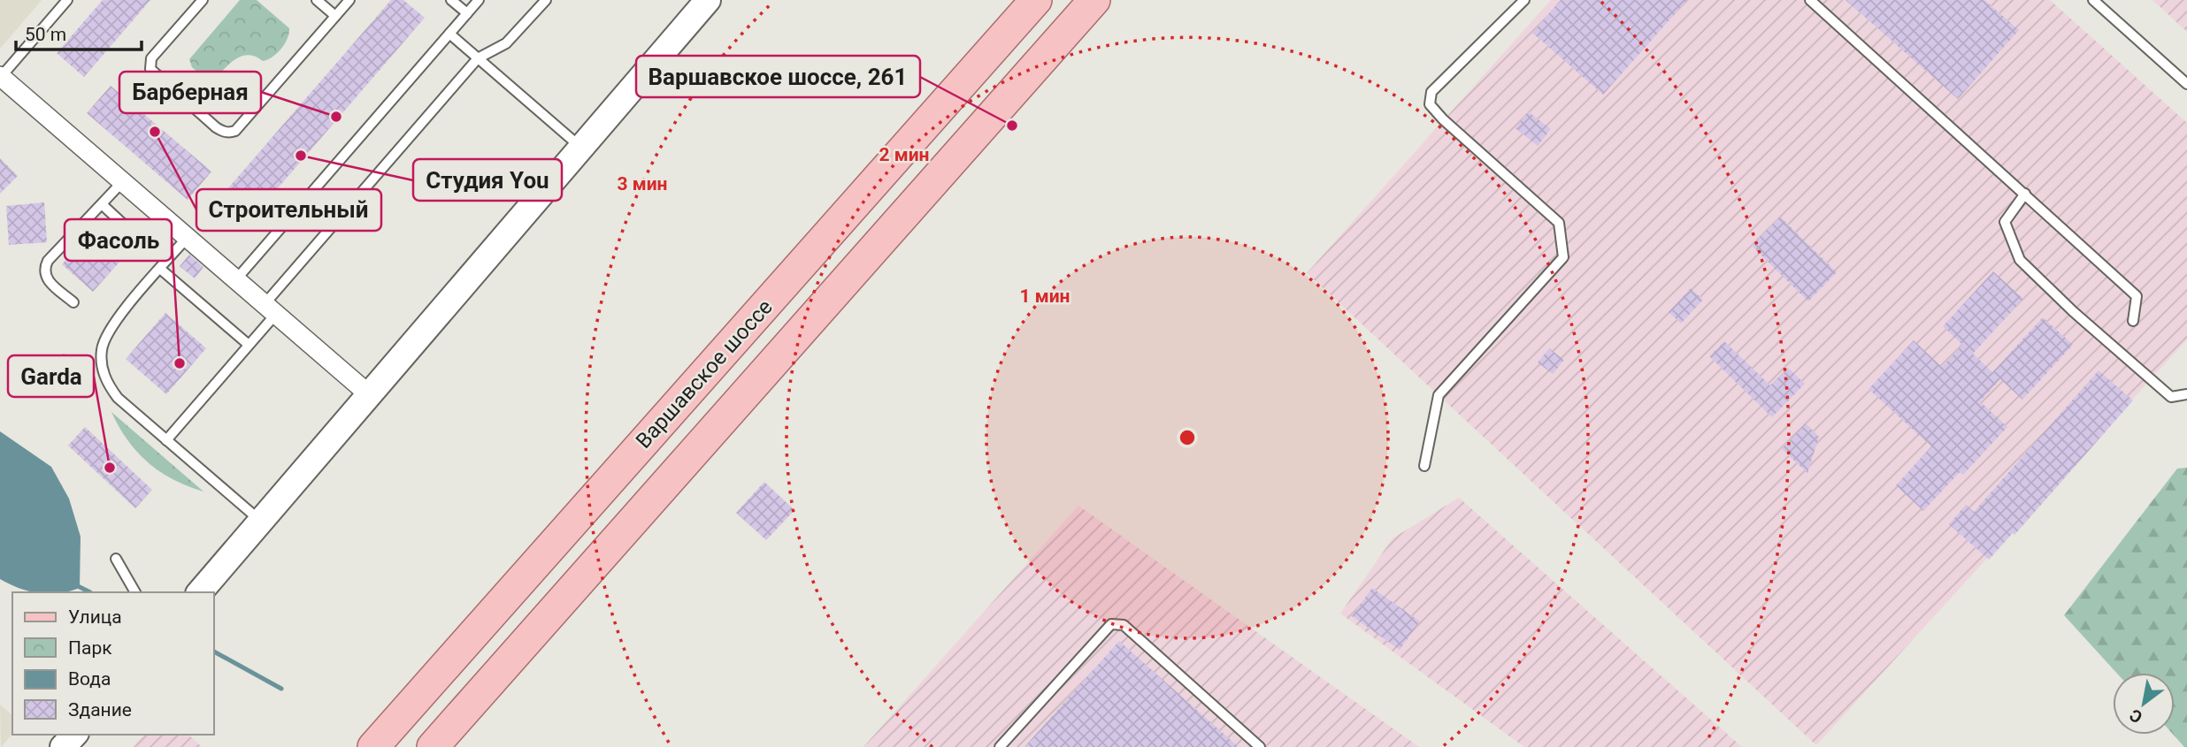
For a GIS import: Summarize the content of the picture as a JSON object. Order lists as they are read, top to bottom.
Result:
{
  "streets": {
    "main road": ["Варшавское шоссе"]
  },
  "places": [
    "Барберная",
    "Варшавское шоссе, 261",
    "Строительный",
    "Студия You",
    "Фасоль",
    "Garda"
  ],
  "legend": [
    "Улица",
    "Парк",
    "Вода",
    "Здание"
  ],
  "scale_bar": "50 m",
  "north": "bottom left",
  "rings": ["2 мин", "3 мин", "1 мин"]
}
